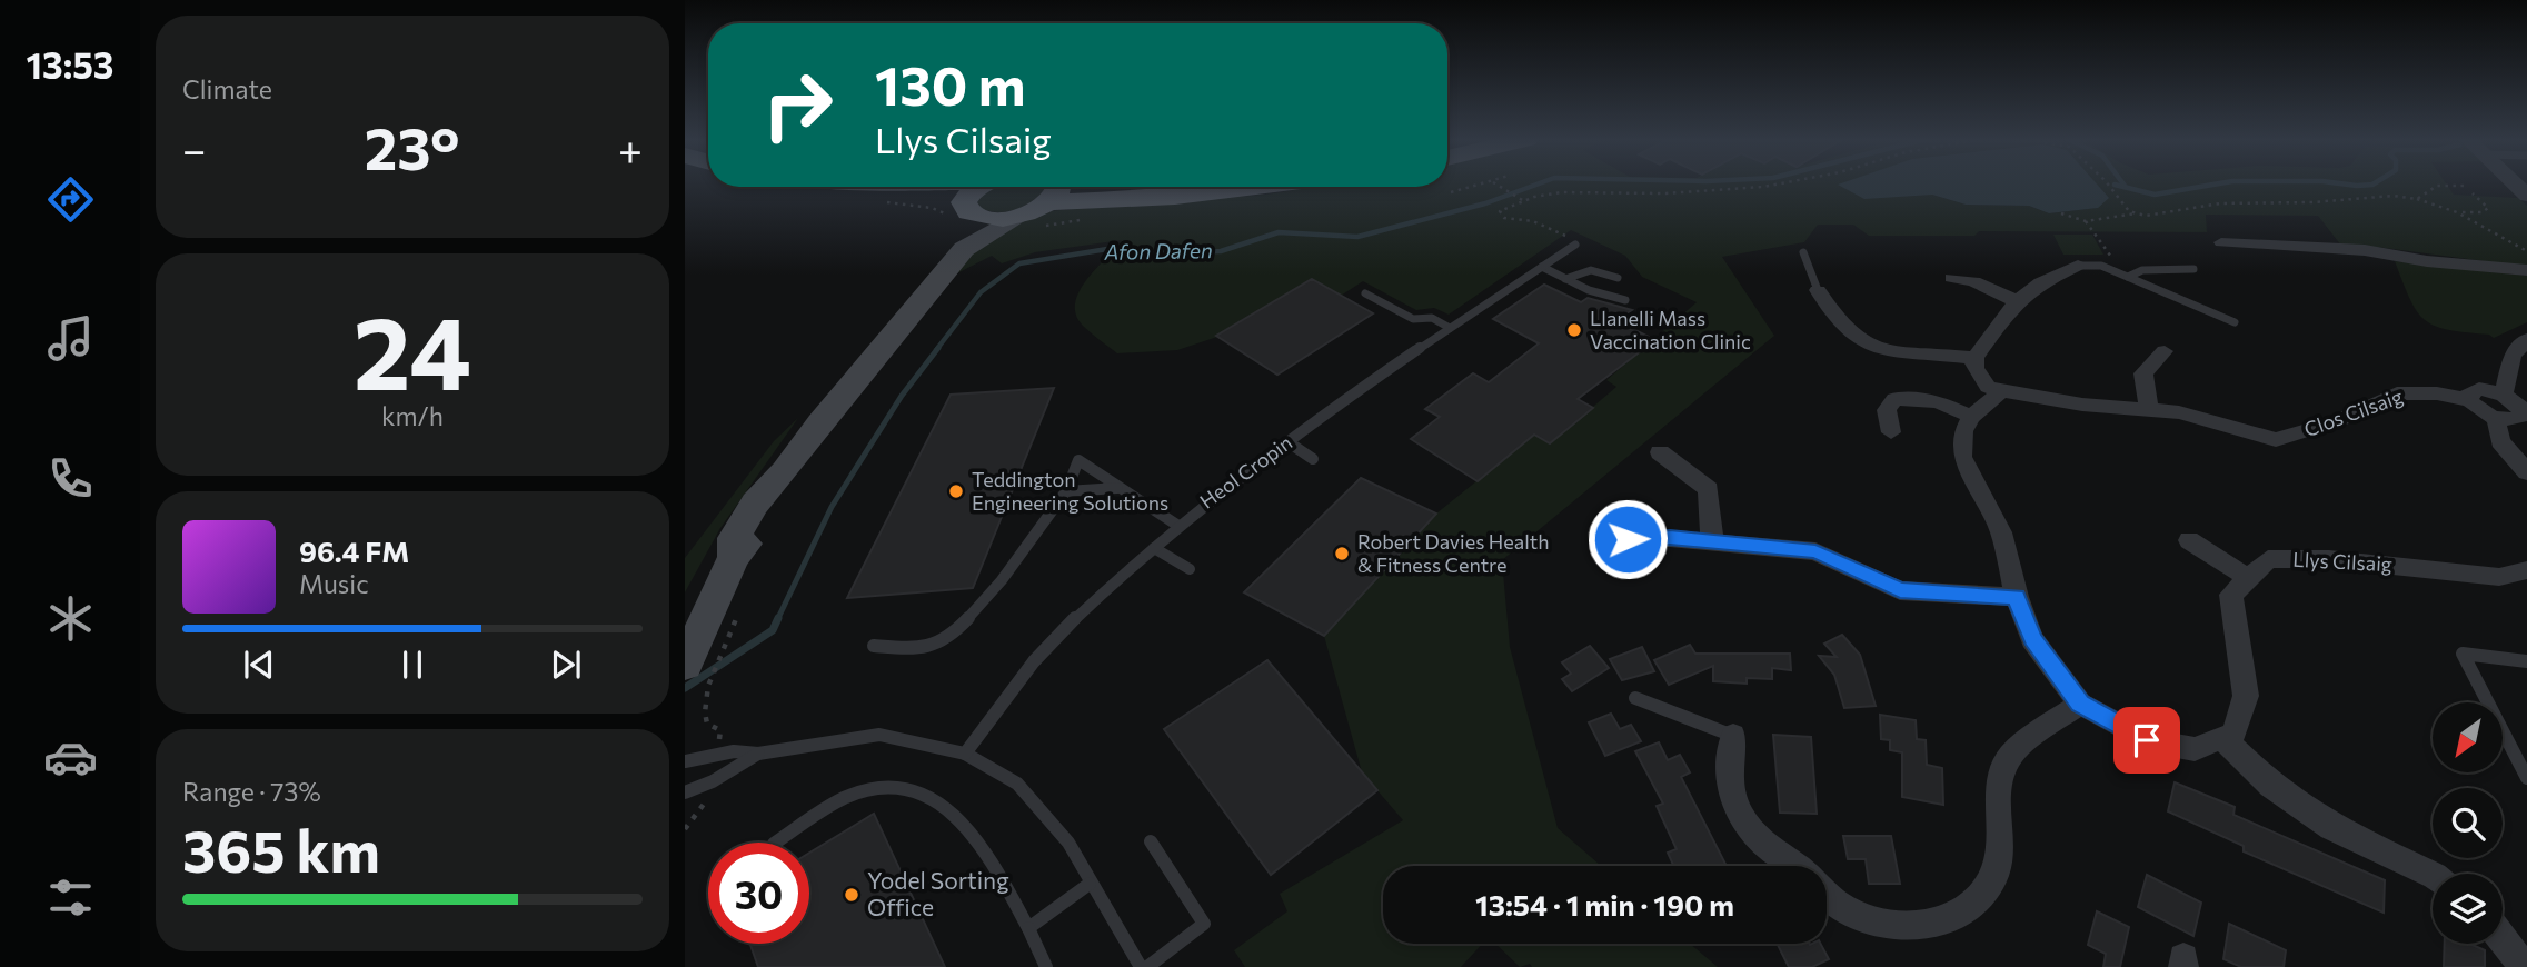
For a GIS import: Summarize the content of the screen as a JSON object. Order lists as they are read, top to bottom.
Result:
{
  "streets": {
    "street": ["Clos Cilsaig", "Llys Cilsaig"],
    "lane": ["Heol Cropin"]
  },
  "water": ["Afon Dafen"],
  "places": [
    "Llanelli Mass Vaccination Clinic",
    "Teddington Engineering Solutions",
    "Robert Davies Health & Fitness Centre",
    "Yodel Sorting Office"
  ],
  "north": "bottom left",
  "page": {
    "tabs": "13:53",
    "tile": [
      "Climate",
      ["24", "km/h"],
      ["Range · 73%", "365 km"]
    ],
    "turn": ["130 m", "Llys Cilsaig"],
    "heat": ["−", "23°", "+"],
    "song": ["96.4 FM", "Music"],
    "limit": "30",
    "trip": "13:54 · 1 min · 190 m"
  }
}
